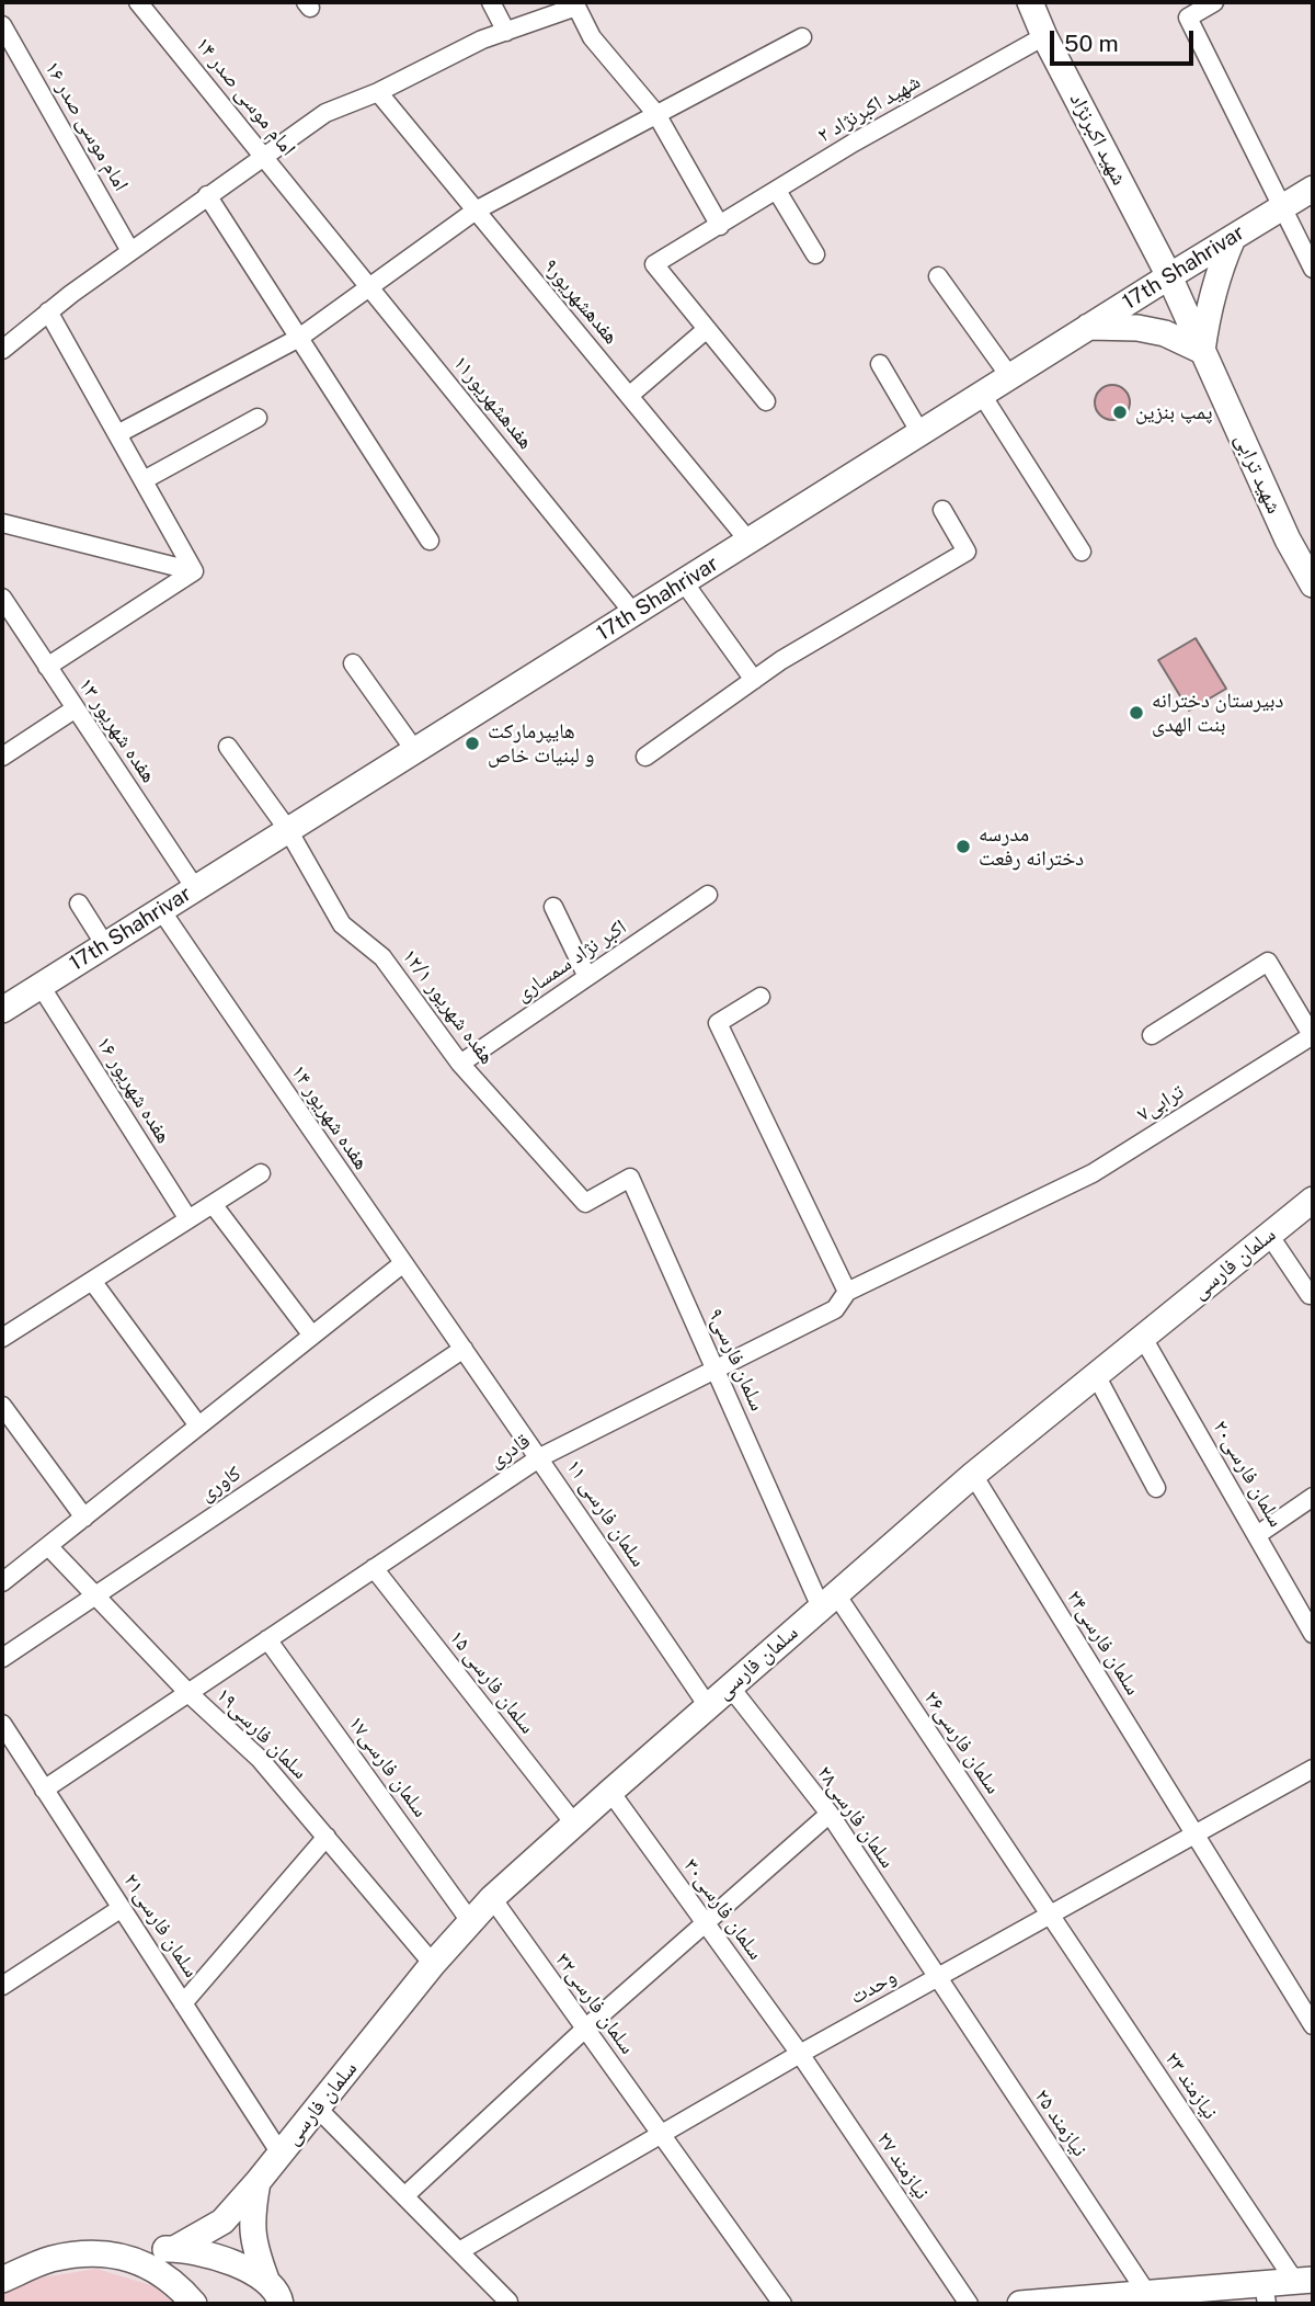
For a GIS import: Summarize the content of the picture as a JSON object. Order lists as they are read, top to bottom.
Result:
{
  "streets": {
    "street": [
      "امام موسی صدر ۱۴",
      "شهید اکبرنژاد ۲",
      "امام موسی صدر ۱۶",
      "شهید اکبرنژاد",
      "17th Shahrivar",
      "هفدهشهریور۹",
      "هفدهشهریور۱۱",
      "شهید ترابی",
      "هفده شهریور ۱۳",
      "اکبر نژاد سمساری",
      "هفده شهریور ۱۲/۱",
      "هفده شهریور ۱۶",
      "ترابی۷",
      "هفده شهریور ۱۴",
      "سلمان فارسی",
      "سلمان فارسی۹",
      "قادری",
      "سلمان فارسی۲۰",
      "کاوری",
      "سلمان فارسی ۱۱",
      "سلمان فارسی۲۴",
      "سلمان فارسی ۱۵",
      "سلمان فارسی۱۹",
      "سلمان فارسی۲۶",
      "سلمان فارسی۱۷",
      "سلمان فارسی۲۸",
      "سلمان فارسی۳۰",
      "سلمان فارسی۲۱",
      "وحدت",
      "سلمان فارسی۳۲",
      "نیازمند ۲۳",
      "نیازمند ۲۵",
      "نیازمند ۲۷"
    ]
  },
  "crossings": [
    ["امام موسی صدر ۱۴", "هفدهشهریور۱۱"],
    ["شهید اکبرنژاد ۲", "شهید اکبرنژاد"],
    ["شهید اکبرنژاد", "17th Shahrivar"],
    ["شهید اکبرنژاد", "شهید ترابی"],
    ["17th Shahrivar", "هفدهشهریور۹"],
    ["17th Shahrivar", "هفدهشهریور۱۱"],
    ["17th Shahrivar", "شهید ترابی"],
    ["17th Shahrivar", "هفده شهریور ۱۳"],
    ["17th Shahrivar", "هفده شهریور ۱۲/۱"],
    ["17th Shahrivar", "هفده شهریور ۱۶"],
    ["17th Shahrivar", "هفده شهریور ۱۴"],
    ["اکبر نژاد سمساری", "هفده شهریور ۱۲/۱"],
    ["هفده شهریور ۱۲/۱", "سلمان فارسی۹"],
    ["ترابی۷", "قادری"],
    ["هفده شهریور ۱۴", "کاوری"],
    ["هفده شهریور ۱۴", "سلمان فارسی ۱۱"],
    ["سلمان فارسی", "سلمان فارسی۹"],
    ["سلمان فارسی", "سلمان فارسی۲۰"],
    ["سلمان فارسی", "سلمان فارسی ۱۱"],
    ["سلمان فارسی", "سلمان فارسی۲۴"],
    ["سلمان فارسی", "سلمان فارسی ۱۵"],
    ["سلمان فارسی", "سلمان فارسی۱۹"],
    ["سلمان فارسی", "سلمان فارسی۲۶"],
    ["سلمان فارسی", "سلمان فارسی۱۷"],
    ["سلمان فارسی", "سلمان فارسی۲۸"],
    ["سلمان فارسی", "سلمان فارسی۳۰"],
    ["سلمان فارسی", "سلمان فارسی۲۱"],
    ["سلمان فارسی", "سلمان فارسی۳۲"],
    ["سلمان فارسی۹", "قادری"],
    ["سلمان فارسی۹", "سلمان فارسی۲۶"],
    ["قادری", "سلمان فارسی ۱۱"],
    ["قادری", "سلمان فارسی ۱۵"],
    ["قادری", "سلمان فارسی۱۹"],
    ["قادری", "سلمان فارسی۱۷"],
    ["قادری", "سلمان فارسی۲۱"],
    ["کاوری", "سلمان فارسی ۱۱"],
    ["کاوری", "سلمان فارسی۱۹"],
    ["سلمان فارسی۲۴", "وحدت"],
    ["سلمان فارسی۲۶", "وحدت"],
    ["سلمان فارسی۲۶", "نیازمند ۲۳"],
    ["سلمان فارسی۲۸", "وحدت"],
    ["سلمان فارسی۲۸", "نیازمند ۲۵"],
    ["سلمان فارسی۳۰", "وحدت"],
    ["سلمان فارسی۳۰", "نیازمند ۲۷"],
    ["وحدت", "سلمان فارسی۳۲"],
    ["وحدت", "نیازمند ۲۳"],
    ["وحدت", "نیازمند ۲۵"],
    ["وحدت", "نیازمند ۲۷"]
  ],
  "places": [
    "پمپ بنزین",
    "دبیرستان دخترانه بنت الهدی",
    "هایپرمارکت و لبنیات خاص",
    "مدرسه دخترانه رفعت"
  ],
  "scale_bar": "50 m"
}
